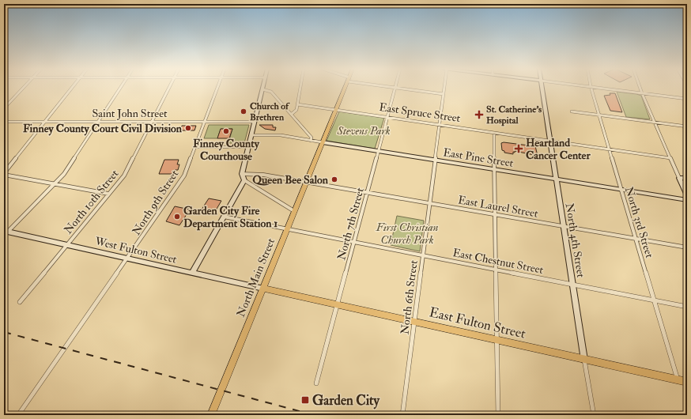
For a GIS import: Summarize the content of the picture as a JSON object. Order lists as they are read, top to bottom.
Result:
{
  "streets": {
    "main road": ["North Main Street", "East Fulton Street"],
    "street": [
      "East Spruce Street",
      "Saint John Street",
      "East Pine Street",
      "North 10th Street",
      "North 9th Street",
      "East Laurel Street",
      "North 3rd Street",
      "North 7th Street",
      "North 4th Street",
      "West Fulton Street",
      "East Chestnut Street",
      "North 6th Street"
    ]
  },
  "crossings": [
    ["East Spruce Street", "North 3rd Street"],
    ["East Spruce Street", "North 7th Street"],
    ["East Spruce Street", "North 4th Street"],
    ["East Spruce Street", "North Main Street"],
    ["East Spruce Street", "North 6th Street"],
    ["Saint John Street", "North 10th Street"],
    ["Saint John Street", "North 9th Street"],
    ["East Pine Street", "North 3rd Street"],
    ["East Pine Street", "North 7th Street"],
    ["East Pine Street", "North 4th Street"],
    ["East Pine Street", "North Main Street"],
    ["East Pine Street", "North 6th Street"],
    ["North 10th Street", "West Fulton Street"],
    ["North 9th Street", "West Fulton Street"],
    ["East Laurel Street", "North 3rd Street"],
    ["East Laurel Street", "North 7th Street"],
    ["East Laurel Street", "North 4th Street"],
    ["East Laurel Street", "North Main Street"],
    ["East Laurel Street", "North 6th Street"],
    ["North 3rd Street", "East Chestnut Street"],
    ["North 3rd Street", "East Fulton Street"],
    ["North 7th Street", "East Chestnut Street"],
    ["North 7th Street", "East Fulton Street"],
    ["North 4th Street", "East Chestnut Street"],
    ["North 4th Street", "East Fulton Street"],
    ["West Fulton Street", "North Main Street"],
    ["West Fulton Street", "East Fulton Street"],
    ["East Chestnut Street", "North Main Street"],
    ["East Chestnut Street", "North 6th Street"],
    ["North Main Street", "East Fulton Street"],
    ["North 6th Street", "East Fulton Street"]
  ],
  "parks": ["Stevens Park", "First Christian Church Park"],
  "places": {
    "other": [
      "Church of Brethren",
      "Finney County Court Civil Division",
      "Finney County Courthouse",
      "Queen Bee Salon",
      "Garden City Fire Department Station 1"
    ],
    "health": ["St. Catherine's Hospital", "Heartland Cancer Center"],
    "transit": ["Garden City"]
  }
}
